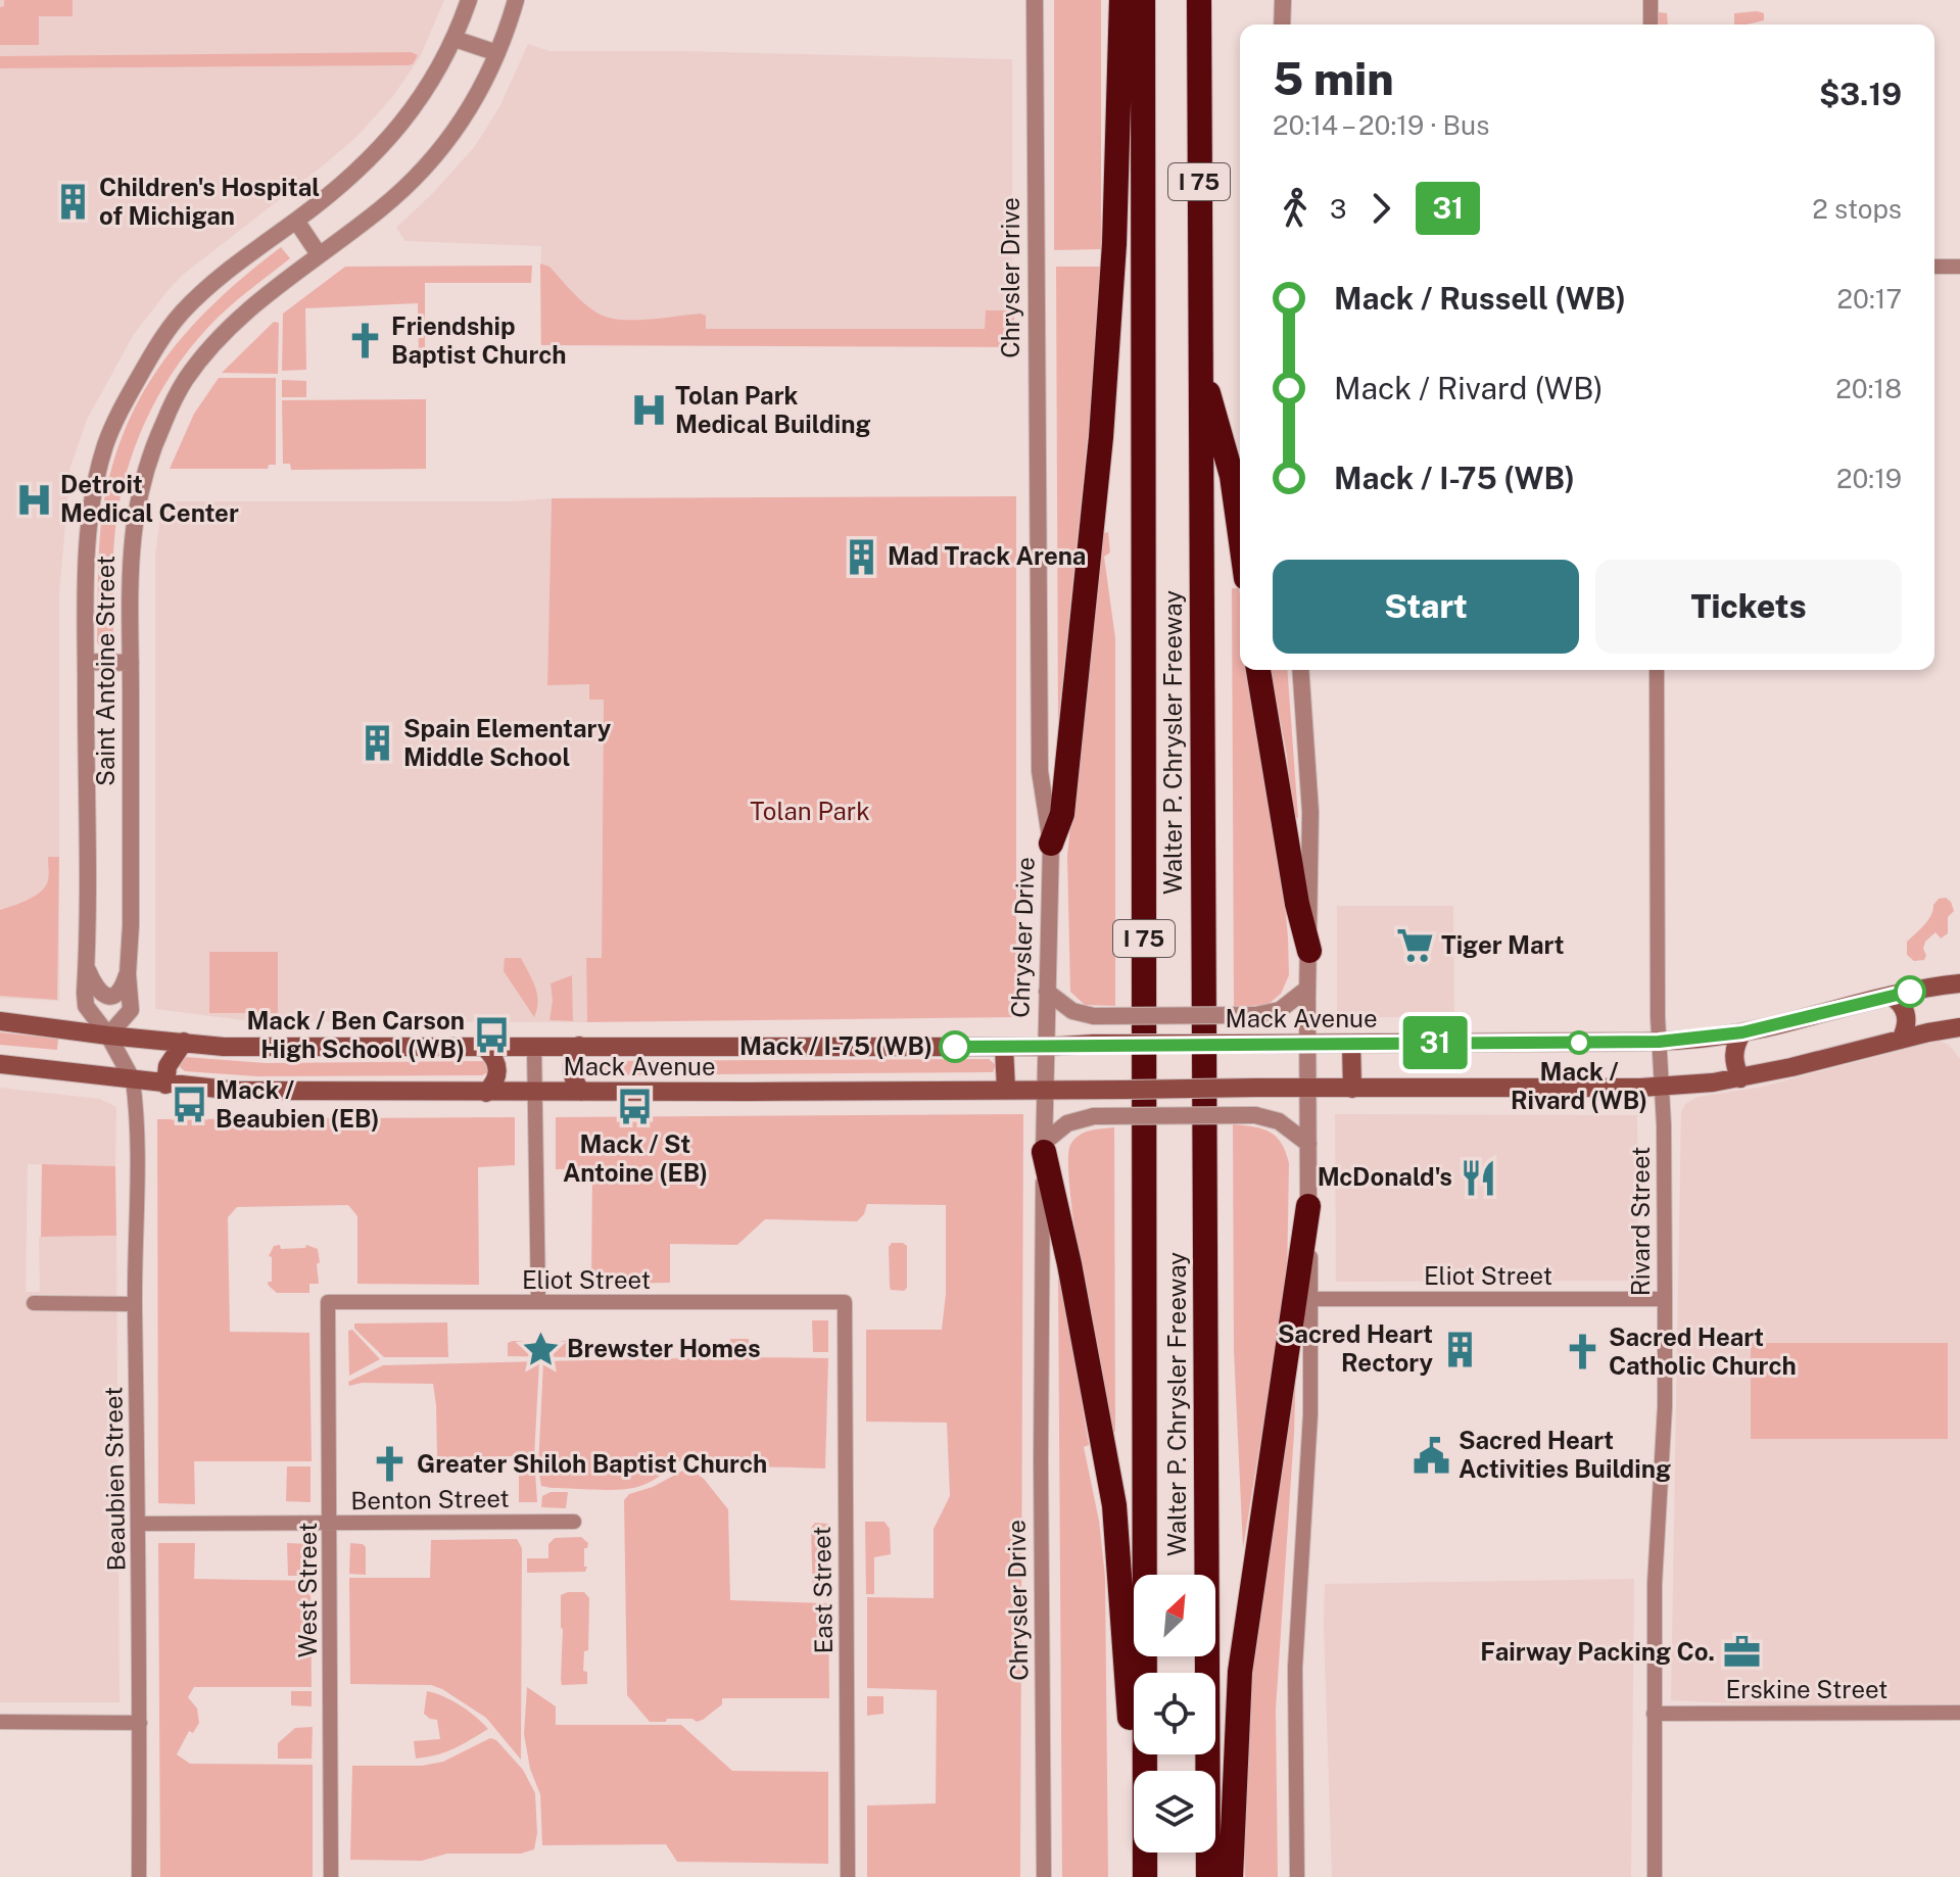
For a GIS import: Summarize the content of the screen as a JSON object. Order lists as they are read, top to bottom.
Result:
{
  "streets": {
    "highway": ["I 75", "Walter P. Chrysler Freeway"],
    "main road": ["Mack Avenue"],
    "street": [
      "Chrysler Drive",
      "Saint Antoine Street",
      "Rivard Street",
      "Eliot Street",
      "Beaubien Street",
      "Benton Street",
      "West Street",
      "East Street",
      "Erskine Street"
    ]
  },
  "crossings": [
    ["Chrysler Drive", "Mack Avenue"],
    ["Saint Antoine Street", "Mack Avenue"],
    ["Saint Antoine Street", "Beaubien Street"],
    ["Mack Avenue", "Rivard Street"],
    ["Mack Avenue", "Beaubien Street"],
    ["Rivard Street", "Eliot Street"],
    ["Rivard Street", "Erskine Street"],
    ["Eliot Street", "West Street"],
    ["Eliot Street", "East Street"],
    ["Beaubien Street", "Benton Street"],
    ["Benton Street", "West Street"]
  ],
  "parks": ["Tolan Park"],
  "places": {
    "building": [
      "Children's Hospital of Michigan",
      "Mad Track Arena",
      "Spain Elementary Middle School",
      "Sacred Heart Rectory"
    ],
    "church": ["Friendship Baptist Church", "Sacred Heart Catholic Church", "Greater Shiloh Baptist Church"],
    "hospital": ["Tolan Park Medical Building", "Detroit Medical Center"],
    "supermarket": ["Tiger Mart"],
    "bus stop": ["Mack / Ben Carson High School (WB)", "Mack / Beaubien (EB)", "Mack / St Antoine (EB)"],
    "other": ["Mack / Rivard (WB)", "Mack / I-75 (WB)"],
    "restaurant": ["McDonald's"],
    "place": ["Brewster Homes"],
    "public building": ["Sacred Heart Activities Building"],
    "office": ["Fairway Packing Co."]
  },
  "lines": ["bus line 31"],
  "north": "top right",
  "page": {
    "on_map": "31",
    "heading": ["5 min", "20:14 – 20:19 · Bus", "$3.19"],
    "legs": ["3", "31", "2 stops"],
    "list": [
      {
        "name": "Mack / Russell (WB)",
        "value": "20:17"
      },
      {
        "name": "Mack / Rivard (WB)",
        "value": "20:18"
      },
      {
        "name": "Mack / I-75 (WB)",
        "value": "20:19"
      }
    ],
    "buttons": ["Start", "Tickets"]
  }
}
